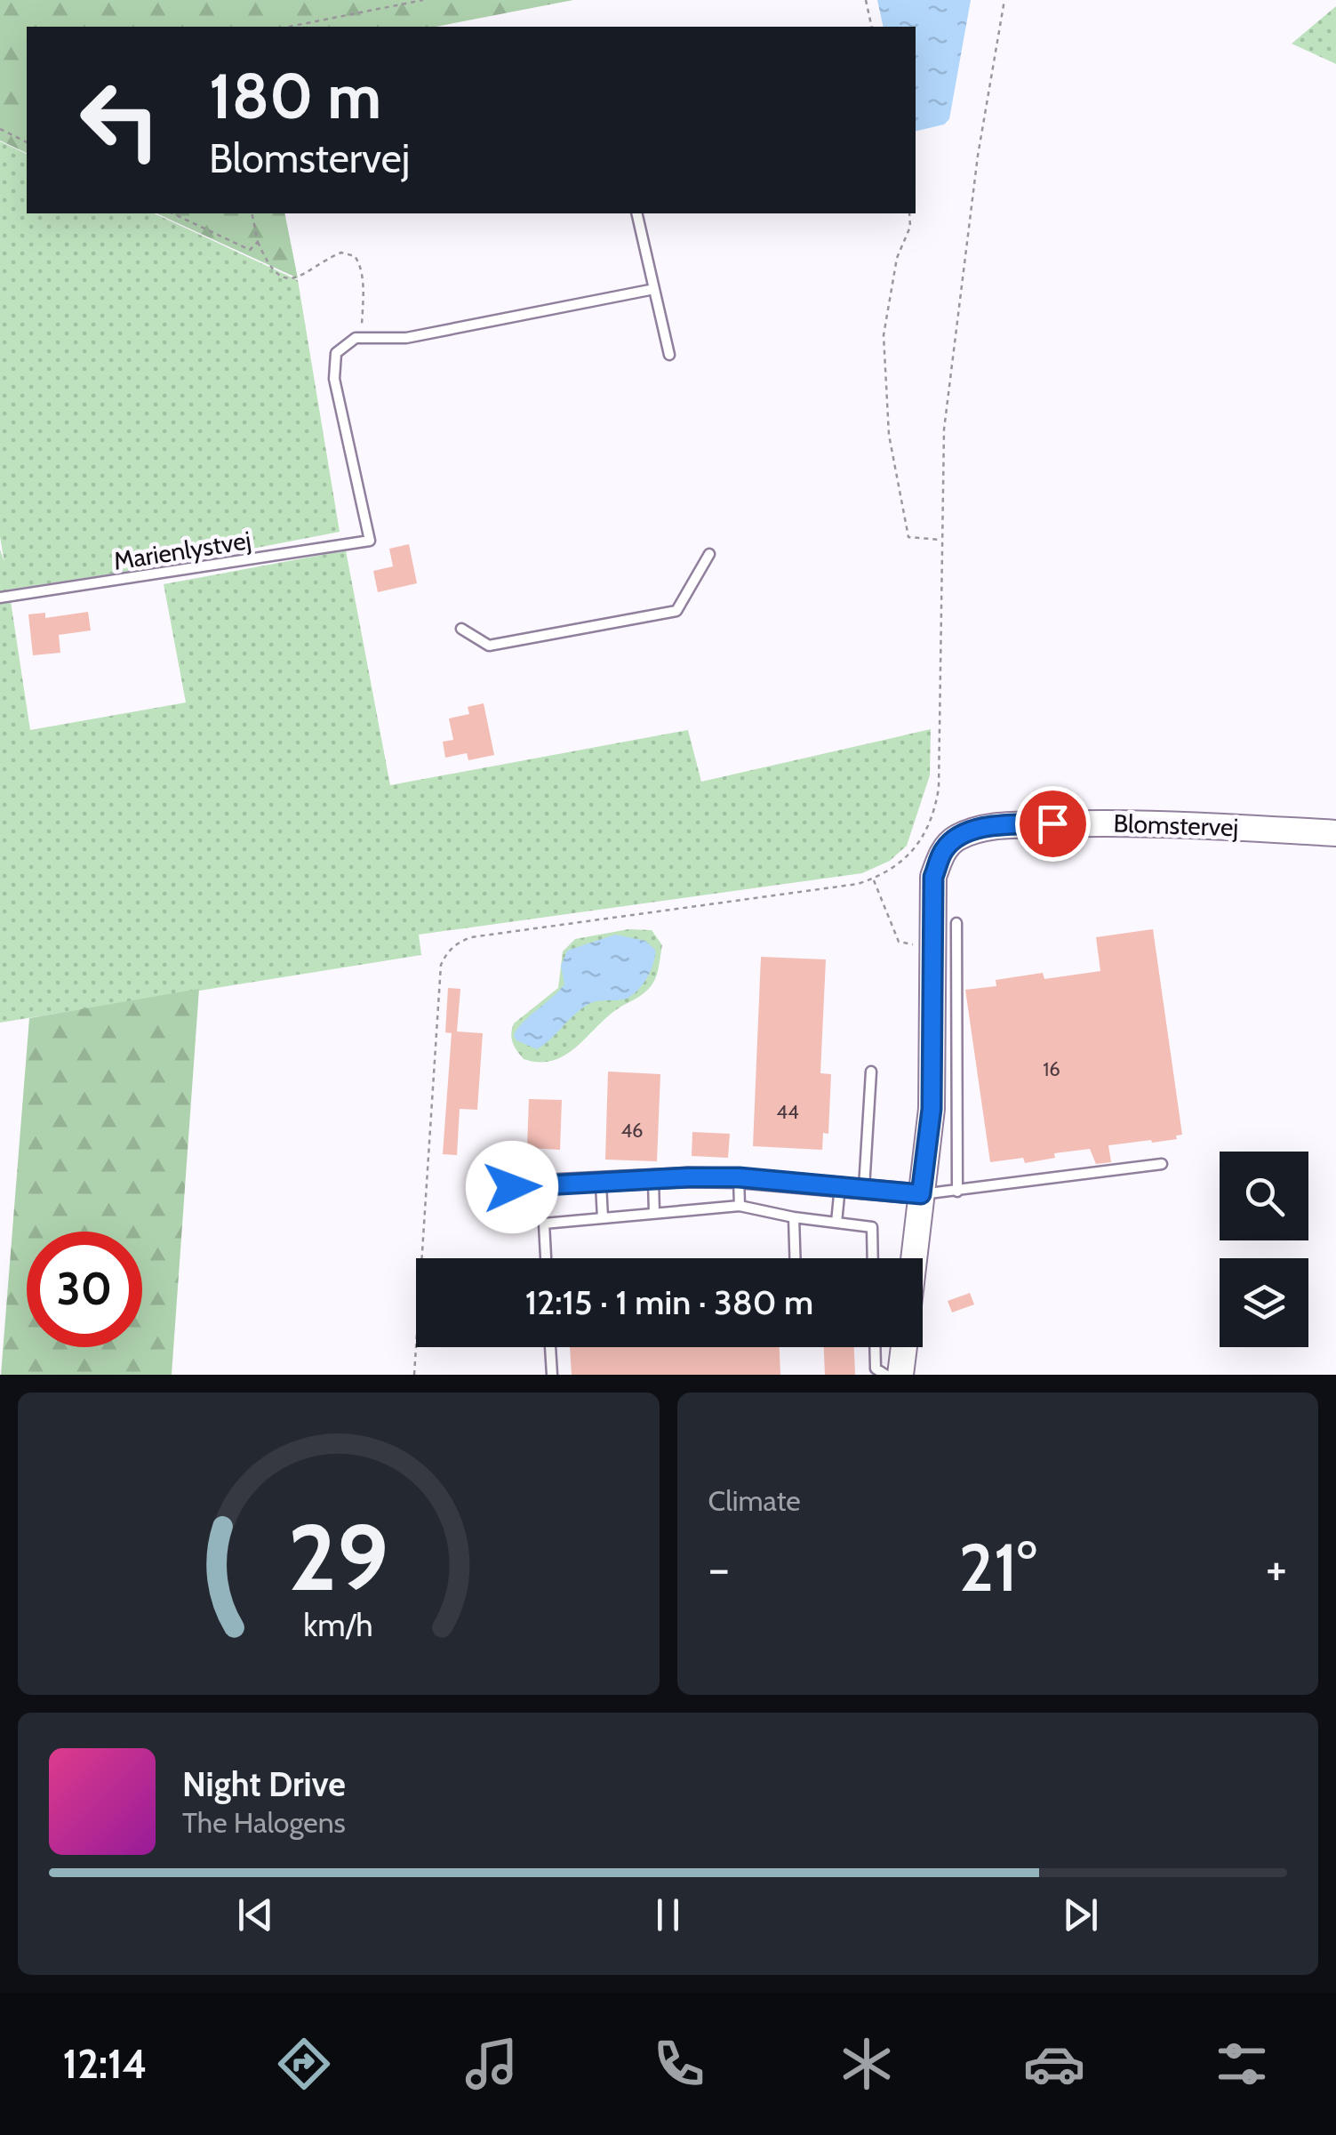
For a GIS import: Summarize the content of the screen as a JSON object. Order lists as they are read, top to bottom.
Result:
{
  "streets": {
    "street": ["Blomstervej"],
    "lane": ["Marienlystvej"]
  },
  "house_numbers": ["16", "44", "46"],
  "page": {
    "turn": ["180 m", "Blomstervej"],
    "limit": "30",
    "trip": "12:15 · 1 min · 380 m",
    "tile": "Climate",
    "heat": ["−", "21°", "+"],
    "song": ["Night Drive", "The Halogens"],
    "tabs": "12:14",
    "gauge": ["29", "km/h"]
  }
}
